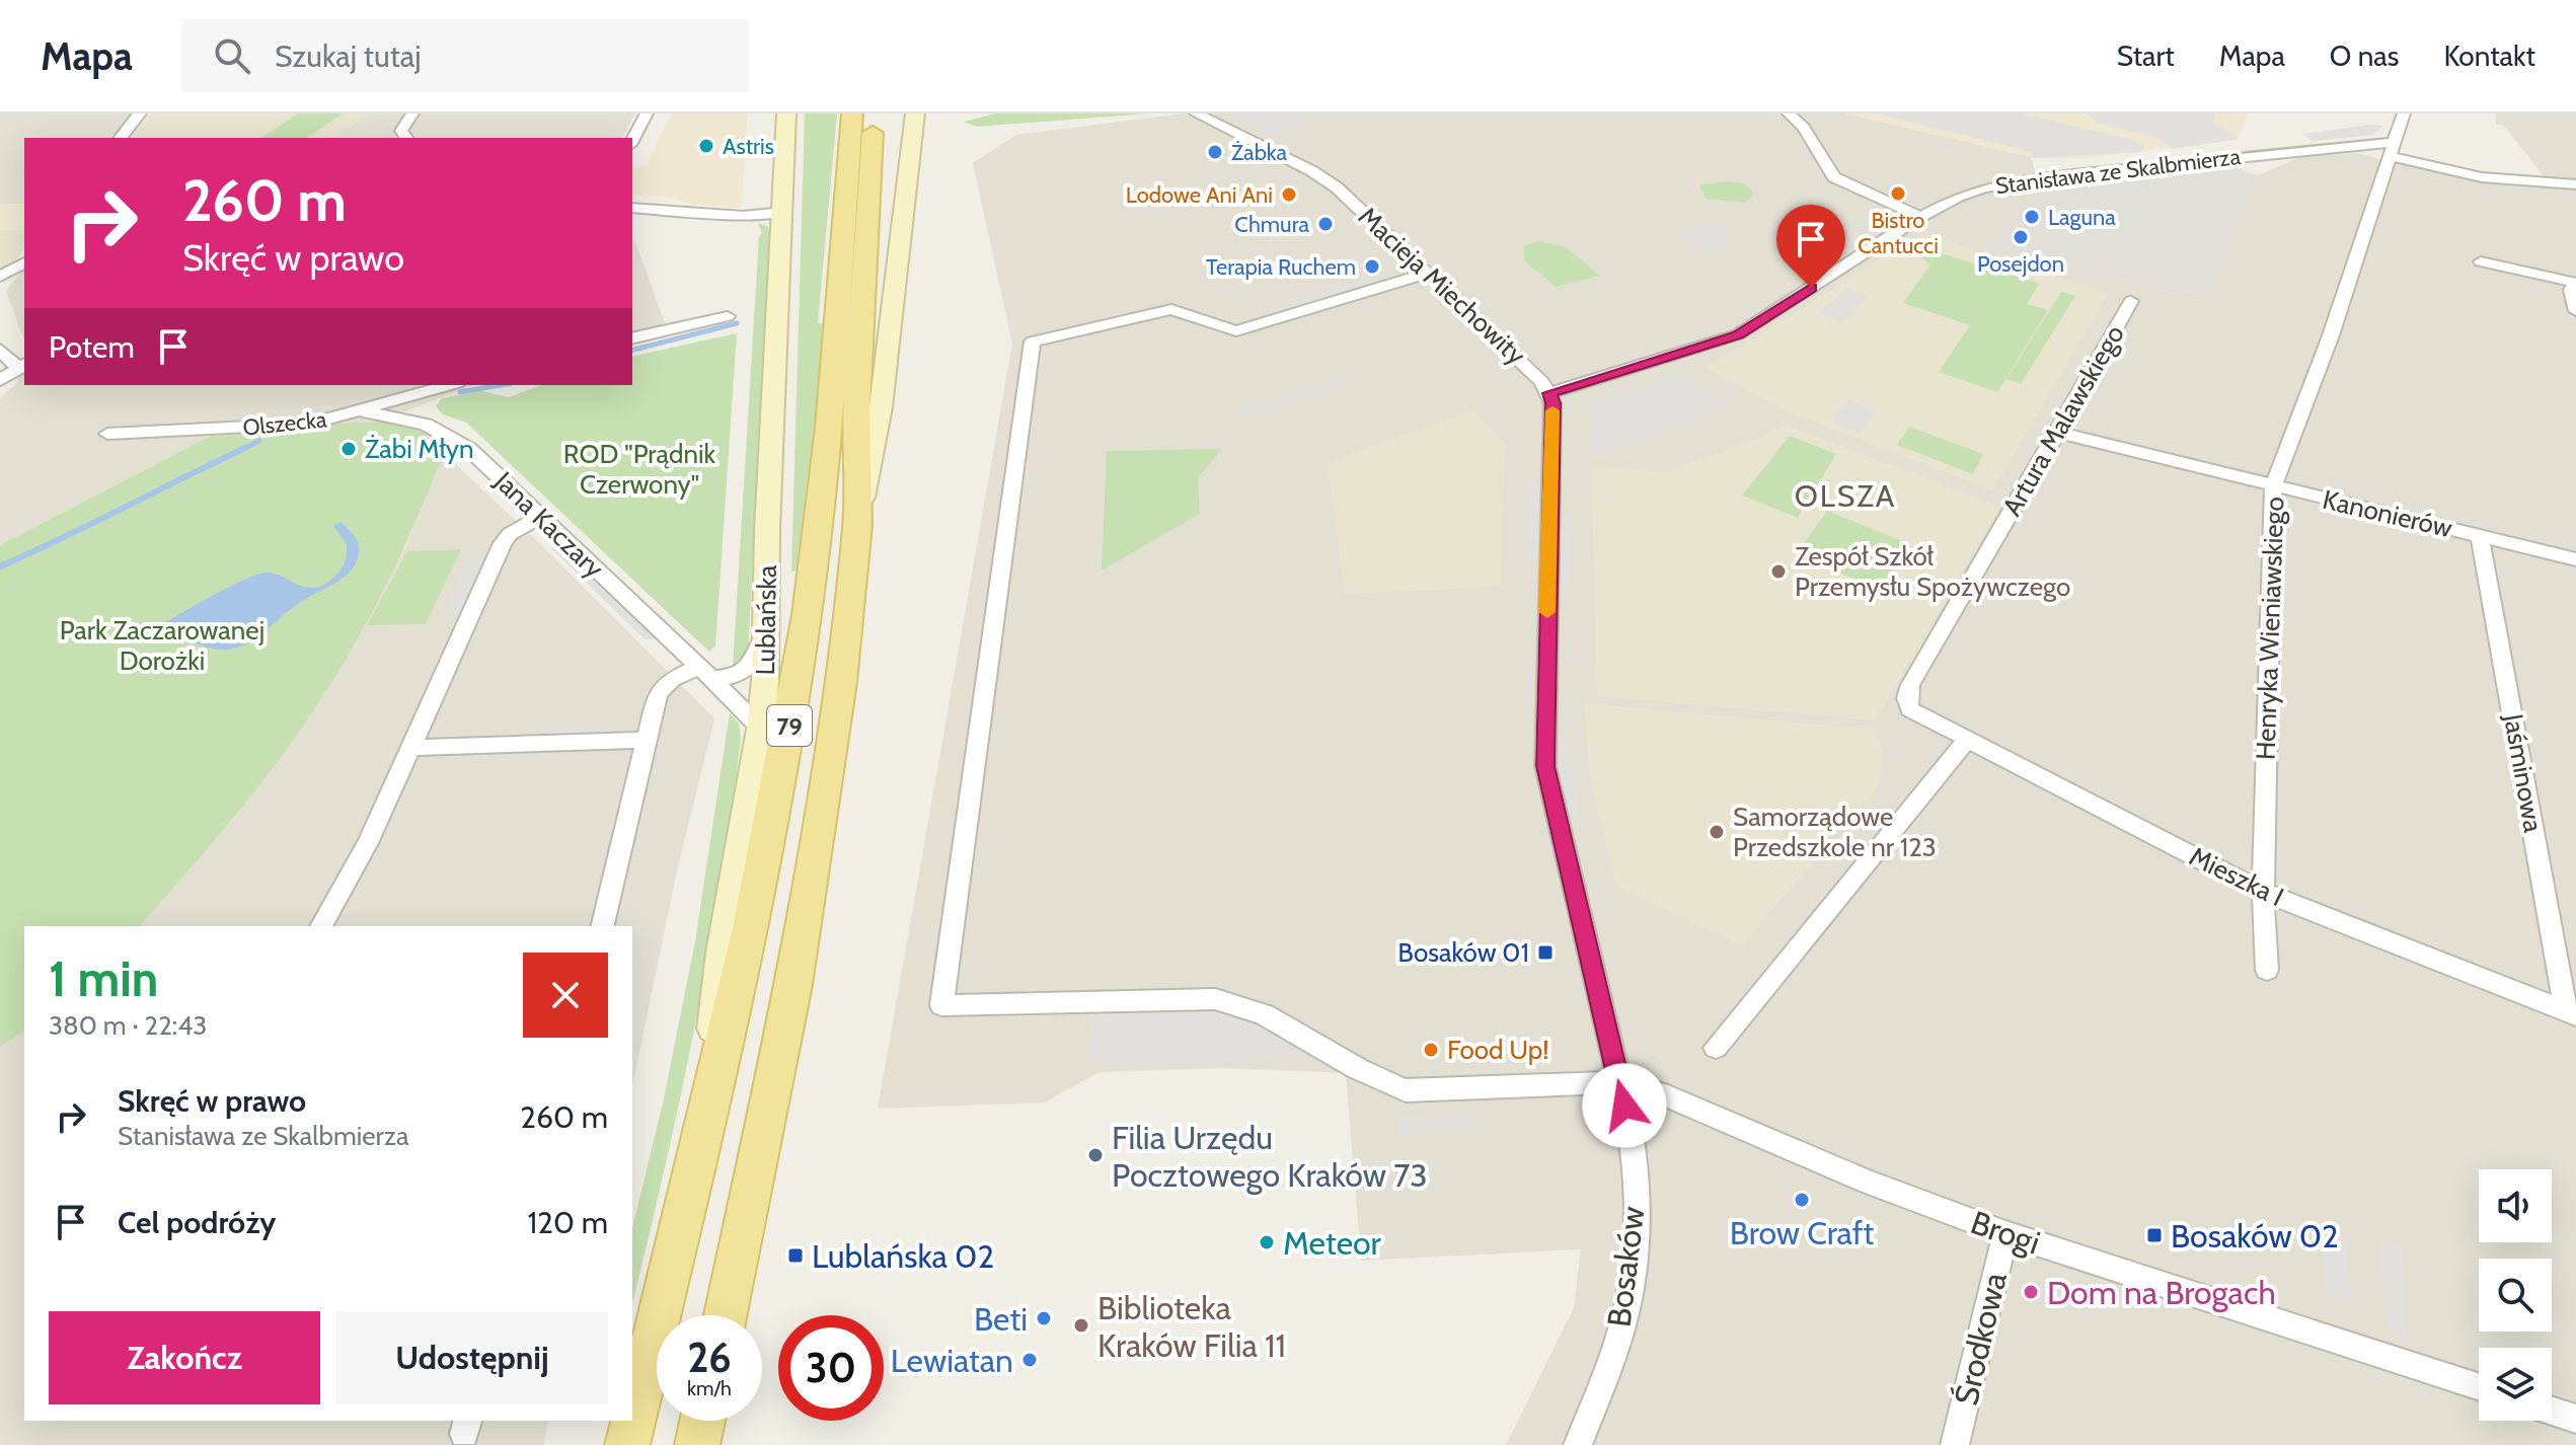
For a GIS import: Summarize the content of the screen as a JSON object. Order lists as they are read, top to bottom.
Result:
{
  "streets": {
    "main road": ["Lublańska", "79"],
    "street": [
      "Stanisława ze Skalbmierza",
      "Macieja Miechowity",
      "Artura Malawskiego",
      "Olszecka",
      "Kanonierów",
      "Jana Kaczary",
      "Henryka Wieniawskiego",
      "Jaśminowa",
      "Mieszka I",
      "Brogi",
      "Bosaków",
      "Środkowa"
    ]
  },
  "crossings": [
    ["Stanisława ze Skalbmierza", "Macieja Miechowity"],
    ["Stanisława ze Skalbmierza", "Henryka Wieniawskiego"],
    ["Macieja Miechowity", "Brogi"],
    ["Artura Malawskiego", "Kanonierów"],
    ["Artura Malawskiego", "Mieszka I"],
    ["Olszecka", "Jana Kaczary"],
    ["Kanonierów", "Henryka Wieniawskiego"],
    ["Kanonierów", "Jaśminowa"],
    ["Jana Kaczary", "Lublańska"],
    ["Lublańska", "79"],
    ["Henryka Wieniawskiego", "Mieszka I"],
    ["Jaśminowa", "Mieszka I"],
    ["Brogi", "Bosaków"],
    ["Brogi", "Środkowa"]
  ],
  "districts": ["OLSZA"],
  "parks": ["ROD \"Prądnik Czerwony\"", "Park Zaczarowanej Dorożki"],
  "places": {
    "other": [
      "Astris",
      "Żabka",
      "Bistro Cantucci",
      "Lodowe Ani Ani",
      "Laguna",
      "Chmura",
      "Posejdon",
      "Terapia Ruchem",
      "Żabi Młyn",
      "Zespół Szkół Przemysłu Spożywczego",
      "Samorządowe Przedszkole nr 123",
      "Food Up!",
      "Filia Urzędu Pocztowego Kraków 73",
      "Brow Craft",
      "Meteor",
      "Dom na Brogach",
      "Beti",
      "Biblioteka Kraków Filia 11",
      "Lewiatan"
    ],
    "transit": ["Bosaków 01", "Bosaków 02", "Lublańska 02"]
  },
  "page": {
    "header": "Mapa",
    "search": "Szukaj tutaj",
    "nav": [
      "Start",
      "Mapa",
      "O nas",
      "Kontakt"
    ],
    "turn": ["260 m", "Skręć w prawo"],
    "then": "Potem",
    "heading": ["1 min", "380 m · 22:43"],
    "list": [
      {
        "name": "Skręć w prawo",
        "note": "Stanisława ze Skalbmierza",
        "value": "260 m"
      },
      {
        "name": "Cel podróży",
        "value": "120 m"
      }
    ],
    "buttons": ["Zakończ", "Udostępnij"],
    "speed": "26 km/h",
    "limit": "30"
  }
}
